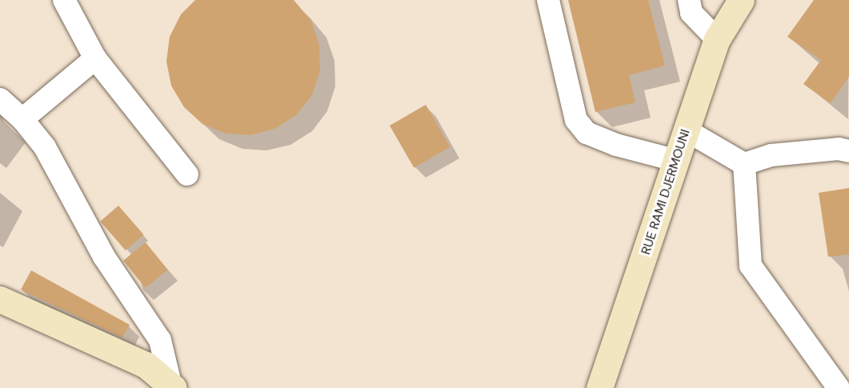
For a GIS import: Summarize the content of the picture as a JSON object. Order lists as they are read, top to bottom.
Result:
{
  "streets": {
    "main road": ["RUE RAMI DJERMOUNI"]
  }
}
